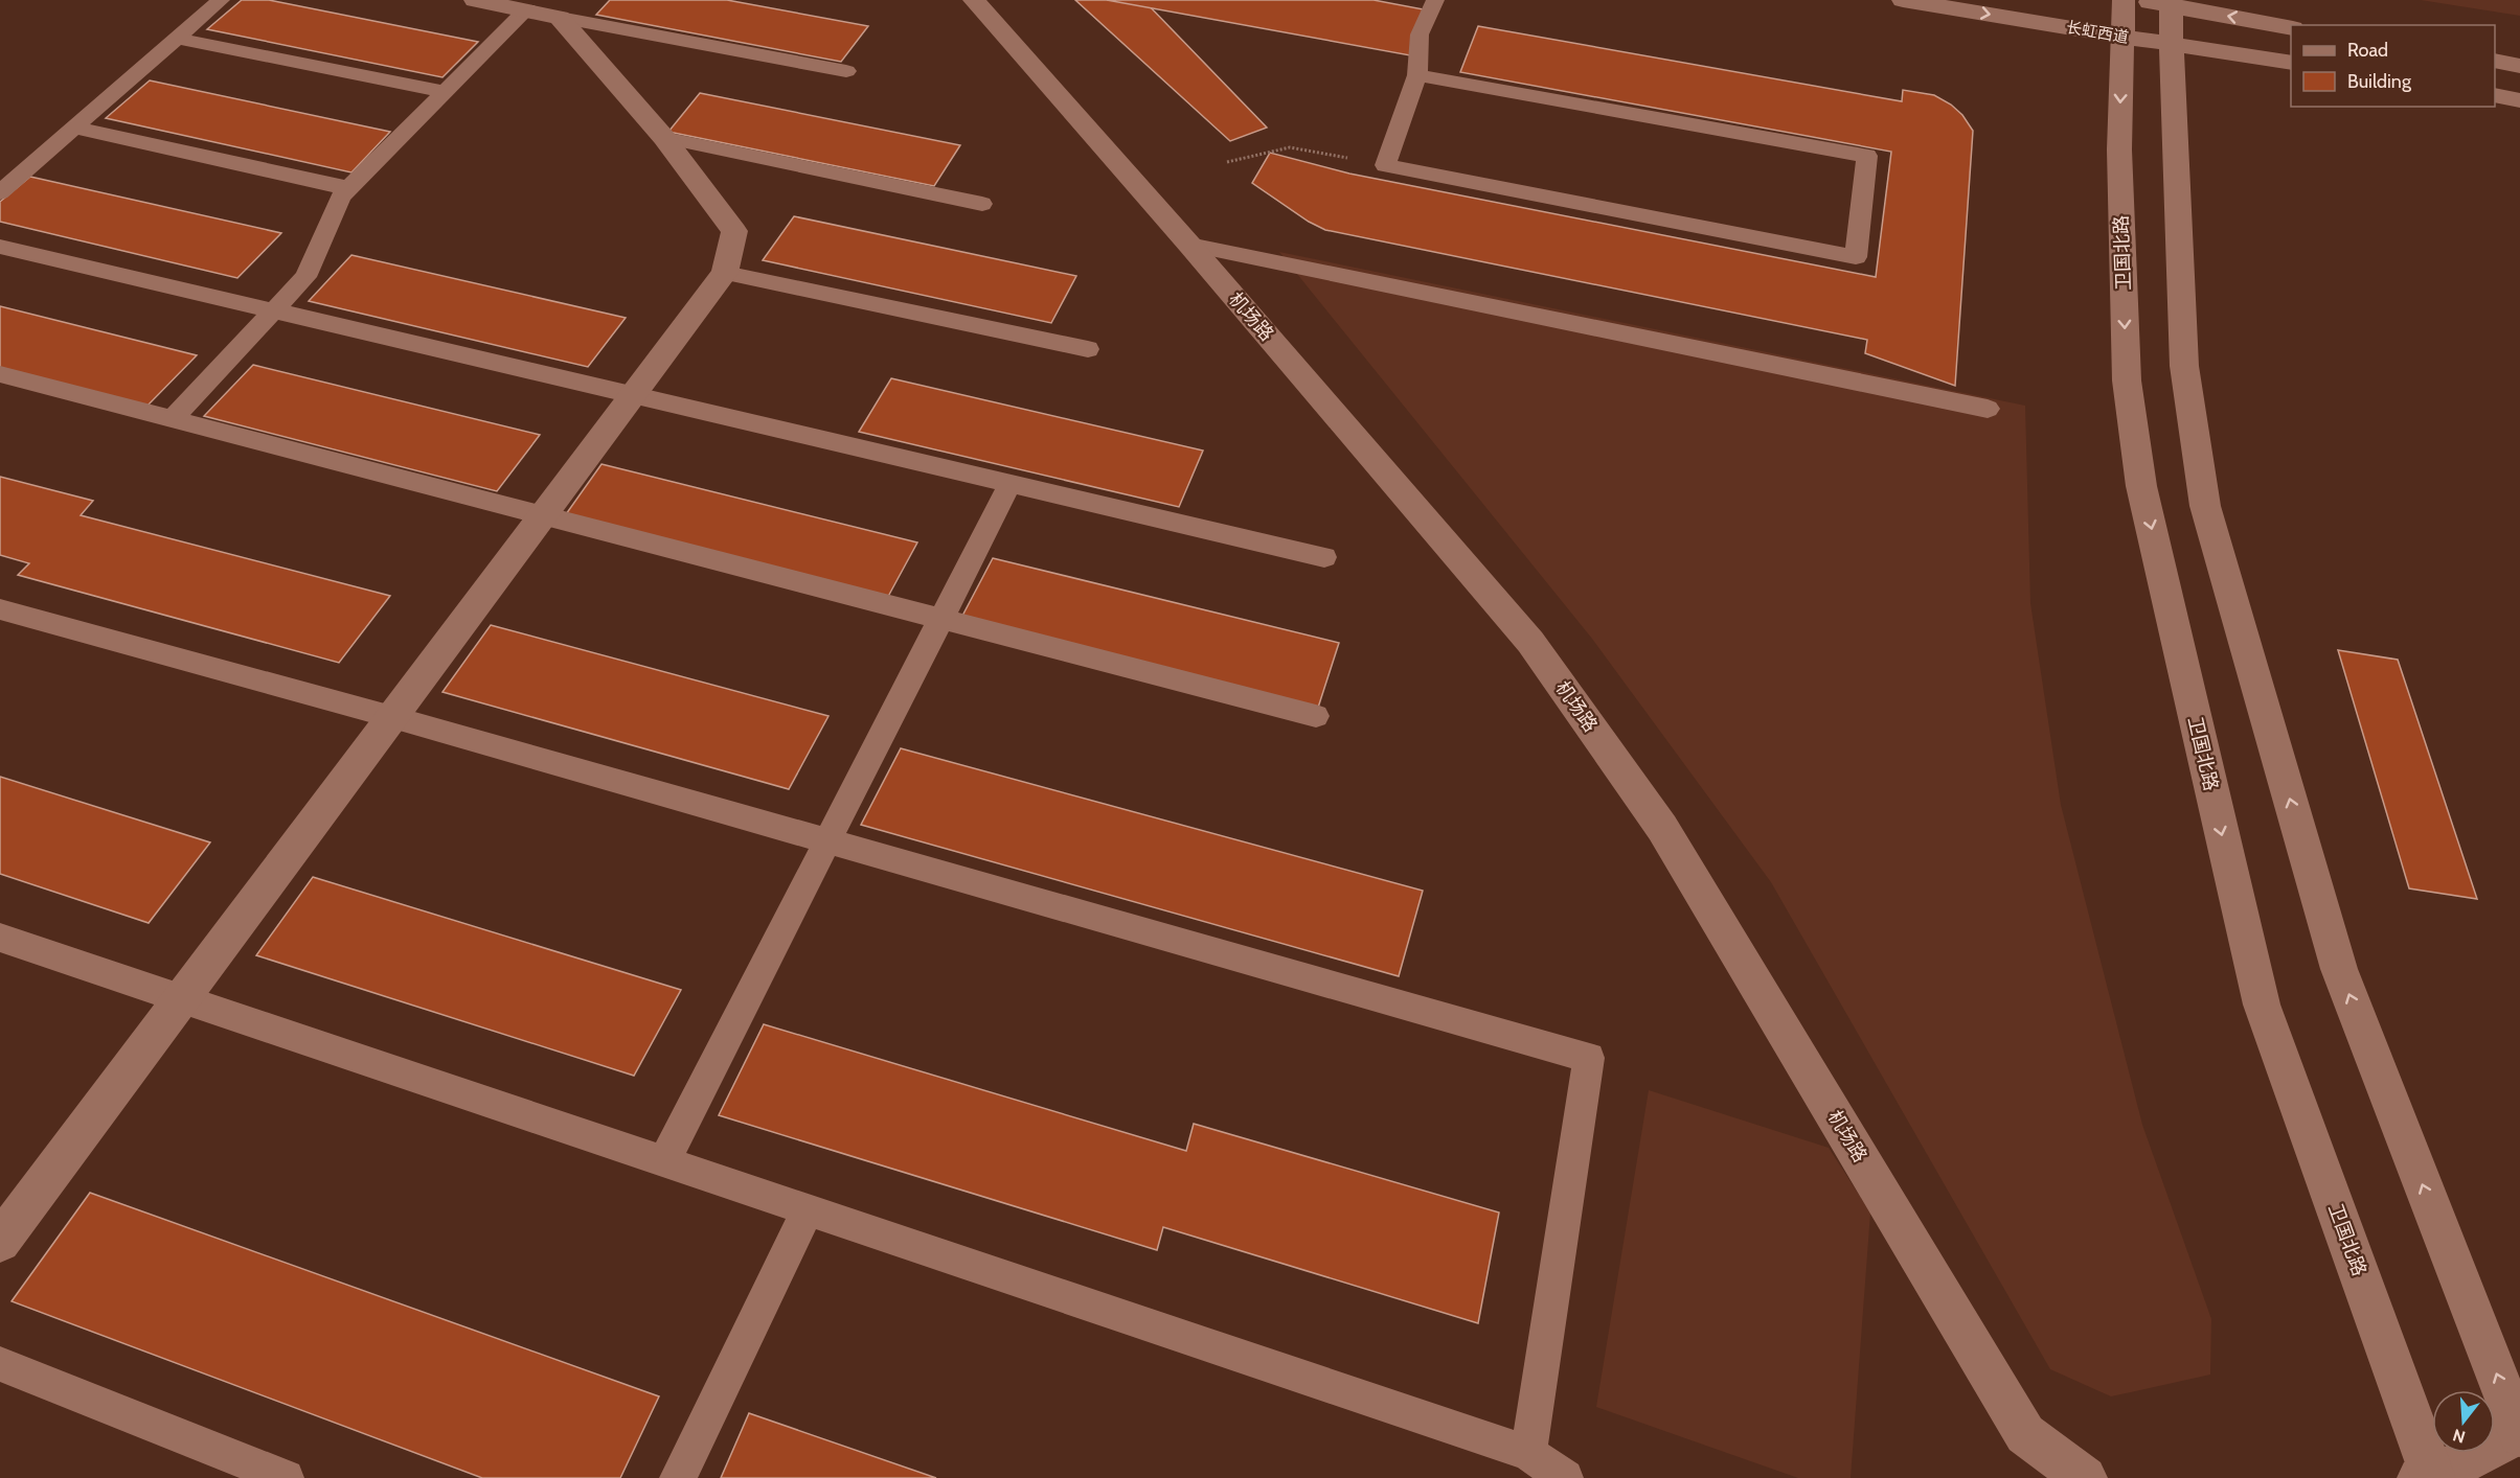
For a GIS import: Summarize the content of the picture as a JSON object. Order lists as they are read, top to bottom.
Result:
{
  "streets": {
    "street": ["长虹西道", "卫国北路", "机场路"]
  },
  "crossings": [
    ["长虹西道", "卫国北路"]
  ],
  "one_way": ["长虹西道"],
  "legend": ["Road", "Building"],
  "north": "bottom"
}
